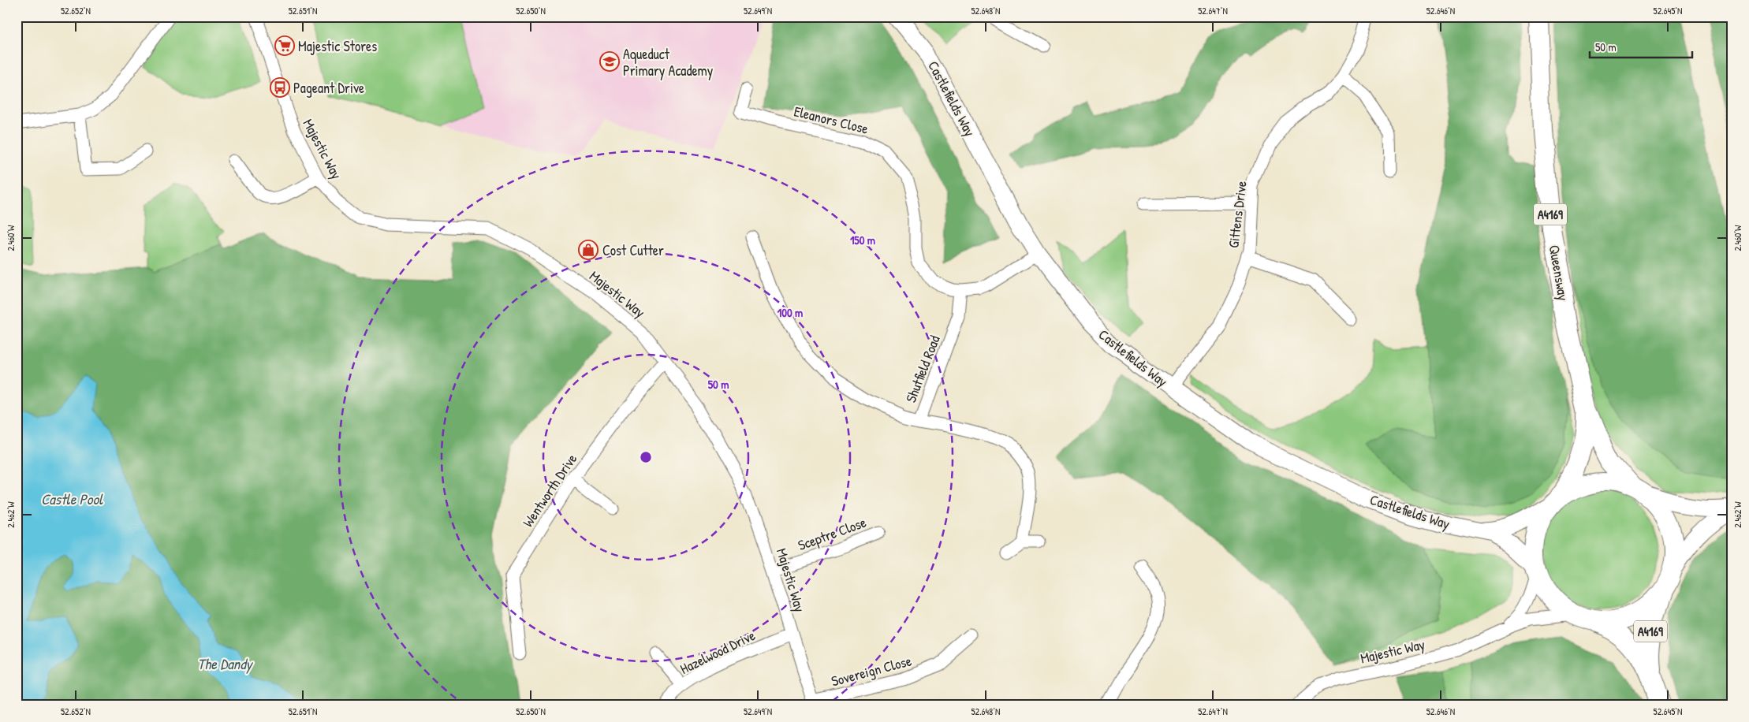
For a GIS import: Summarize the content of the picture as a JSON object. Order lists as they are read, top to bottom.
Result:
{
  "streets": {
    "main road": ["Castlefields Way", "A4169", "Queensway"],
    "street": [
      "Eleanors Close",
      "Majestic Way",
      "Gittens Drive",
      "Shutfield Road",
      "Wentworth Drive",
      "Sceptre Close",
      "Hazelwood Drive",
      "Sovereign Close"
    ]
  },
  "crossings": [
    ["Castlefields Way", "Majestic Way"],
    ["Castlefields Way", "Gittens Drive"],
    ["Castlefields Way", "A4169"],
    ["Castlefields Way", "Queensway"],
    ["Eleanors Close", "Shutfield Road"],
    ["Majestic Way", "A4169"],
    ["Majestic Way", "Queensway"],
    ["Majestic Way", "Wentworth Drive"],
    ["Majestic Way", "Sceptre Close"],
    ["Majestic Way", "Hazelwood Drive"],
    ["Majestic Way", "Sovereign Close"],
    ["A4169", "Queensway"]
  ],
  "water": ["Castle Pool", "The Dandy"],
  "places": {
    "supermarket": ["Majestic Stores"],
    "school or university": ["Aqueduct Primary Academy"],
    "bus stop": ["Pageant Drive"],
    "shop": ["Cost Cutter"]
  },
  "scale_bar": "50 m",
  "coordinates": [
    "52.652°N",
    "52.651°N",
    "52.650°N",
    "52.649°N",
    "52.648°N",
    "52.647°N",
    "52.646°N",
    "52.645°N",
    "2.460°W",
    "2.462°W"
  ],
  "rings": ["150 m", "100 m", "50 m"]
}
